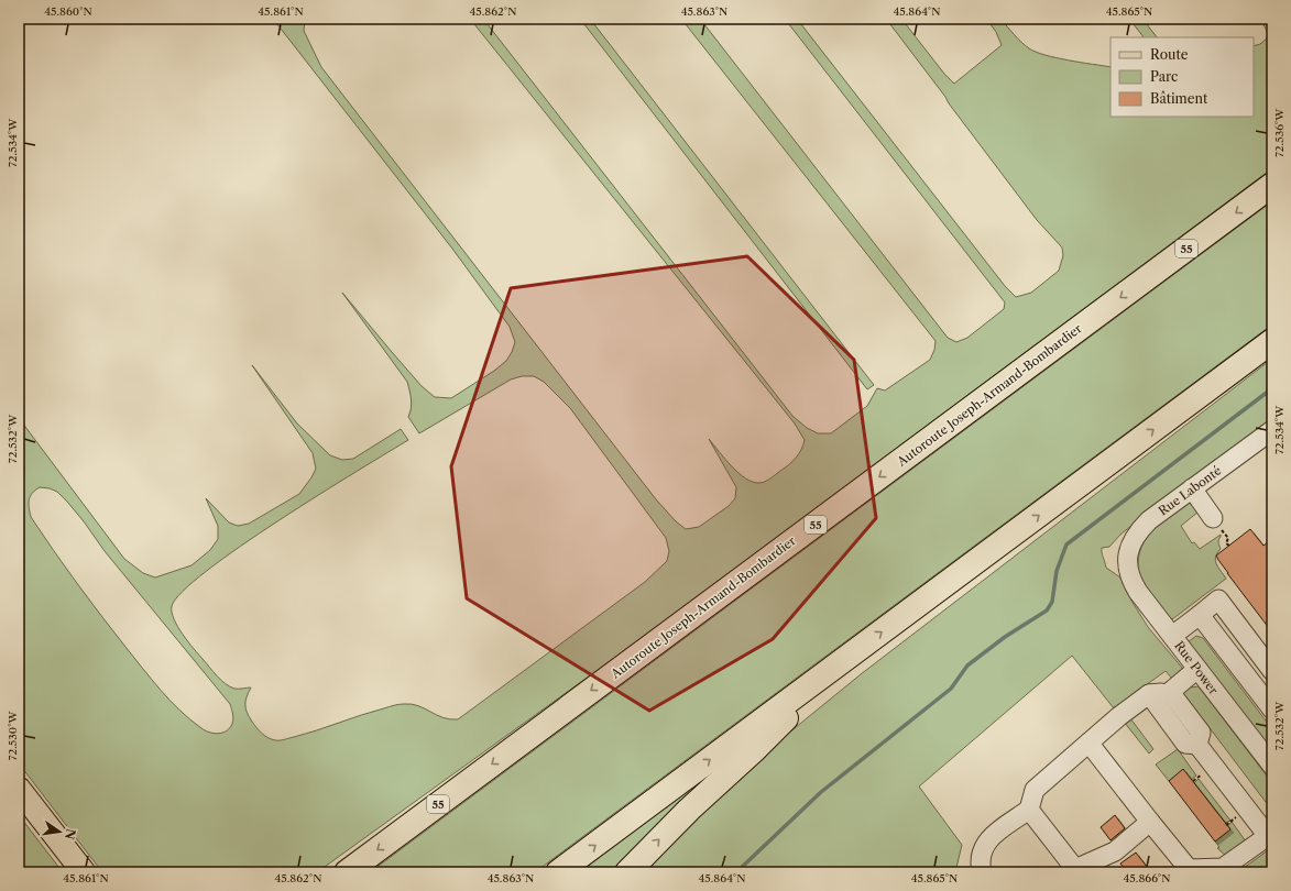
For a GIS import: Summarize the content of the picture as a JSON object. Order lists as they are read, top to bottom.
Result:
{
  "streets": {
    "highway": ["55", "Autoroute Joseph-Armand-Bombardier"],
    "street": ["Rue Labonté", "Rue Power"]
  },
  "crossings": [
    ["Rue Labonté", "Rue Power"]
  ],
  "legend": ["Route", "Parc", "Bâtiment"],
  "north": "right",
  "coordinates": [
    "45.860°N",
    "45.861°N",
    "45.862°N",
    "45.863°N",
    "45.864°N",
    "45.865°N",
    "72.536°W",
    "72.534°W",
    "72.532°W",
    "72.530°W",
    "45.866°N"
  ]
}
